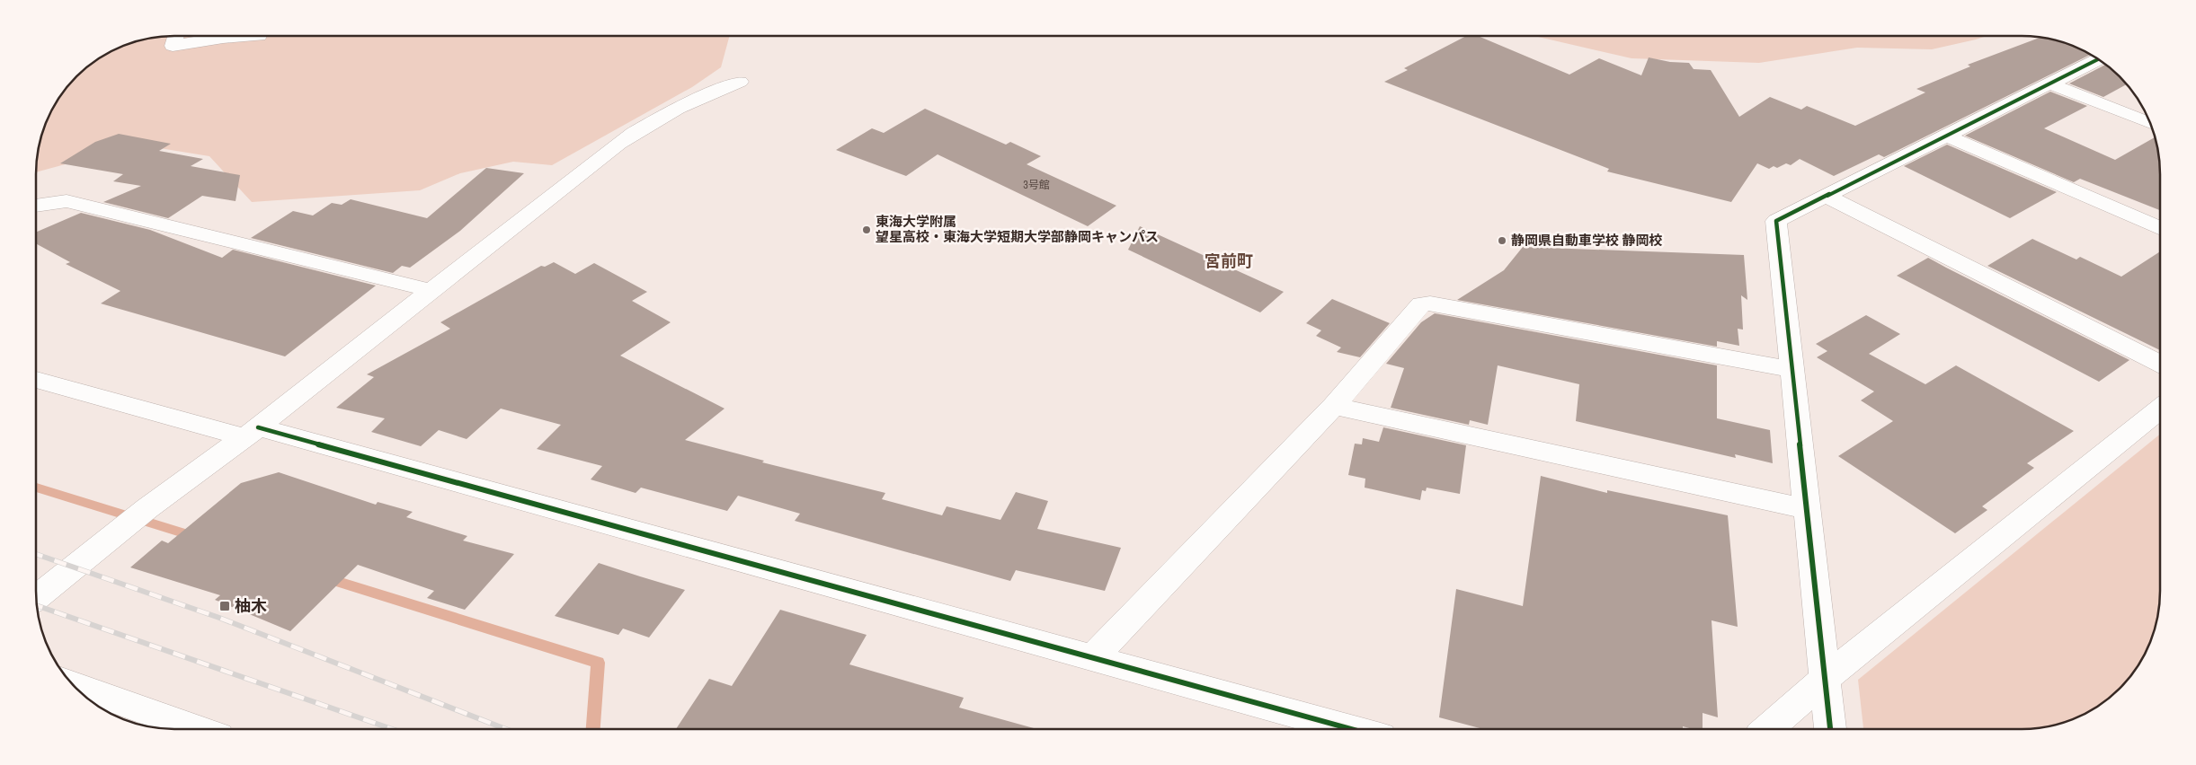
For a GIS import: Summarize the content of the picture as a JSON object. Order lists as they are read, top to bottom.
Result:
{
  "districts": ["宮前町"],
  "places": {
    "other": ["東海大学附属 望星高校・東海大学短期大学部静岡キャンパス", "静岡県自動車学校 静岡校"],
    "transit": ["柚木"]
  },
  "house_numbers": ["3号館"]
}
